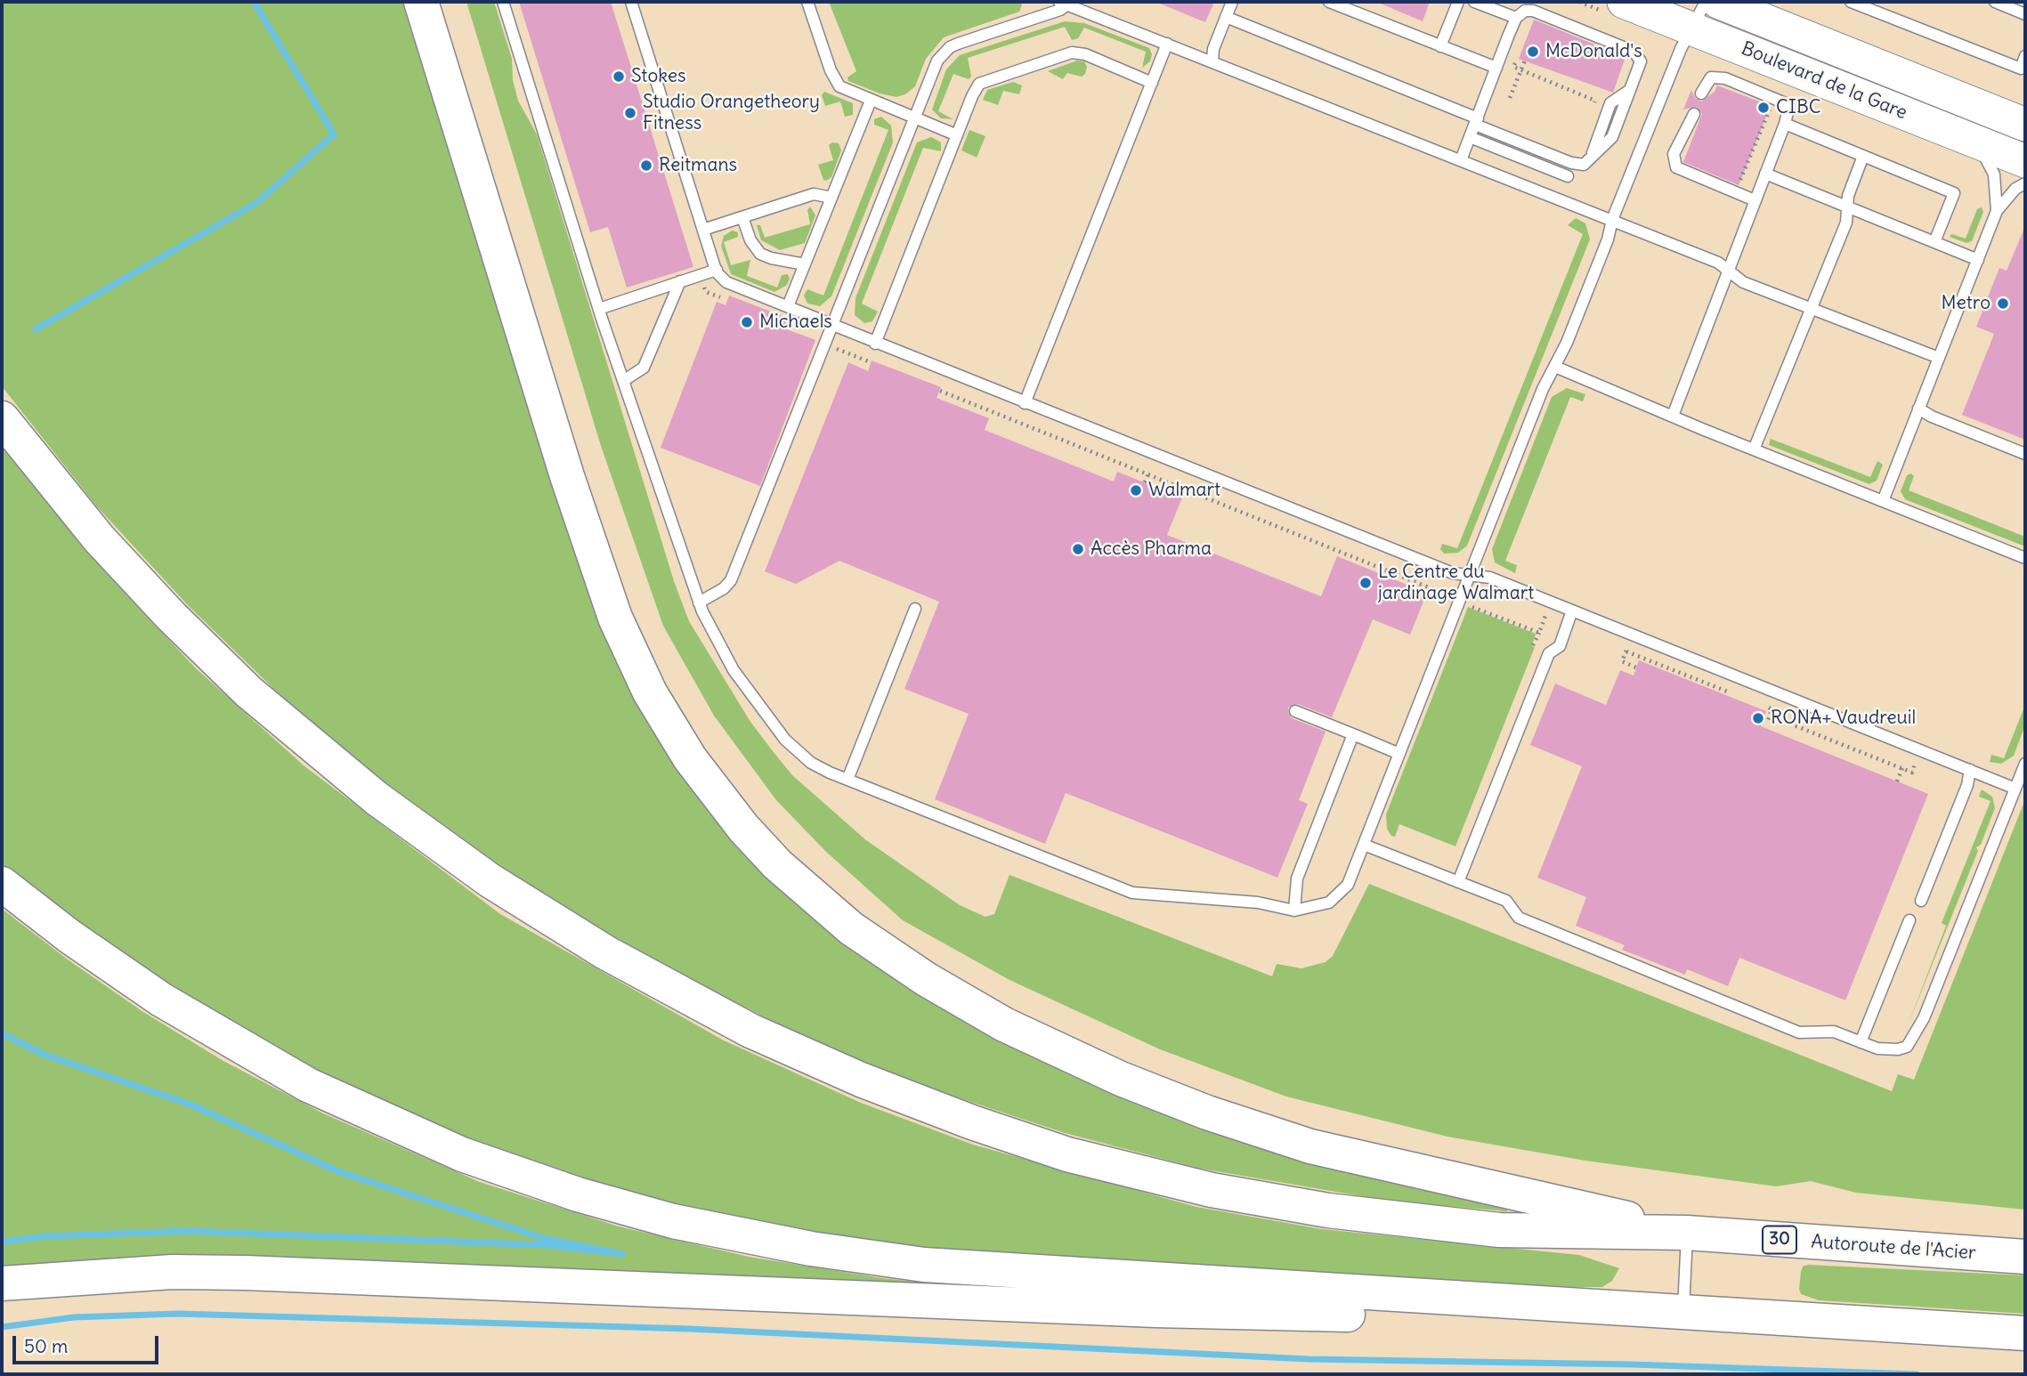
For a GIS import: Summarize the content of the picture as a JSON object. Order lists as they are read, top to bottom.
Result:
{
  "streets": {
    "highway": ["30", "Autoroute de l'Acier"],
    "main road": ["Boulevard de la Gare"]
  },
  "places": [
    "McDonald's",
    "Stokes",
    "CIBC",
    "Studio Orangetheory Fitness",
    "Reitmans",
    "Metro",
    "Michaels",
    "Walmart",
    "Accès Pharma",
    "Le Centre du jardinage Walmart",
    "RONA+ Vaudreuil"
  ],
  "scale_bar": "50 m"
}
